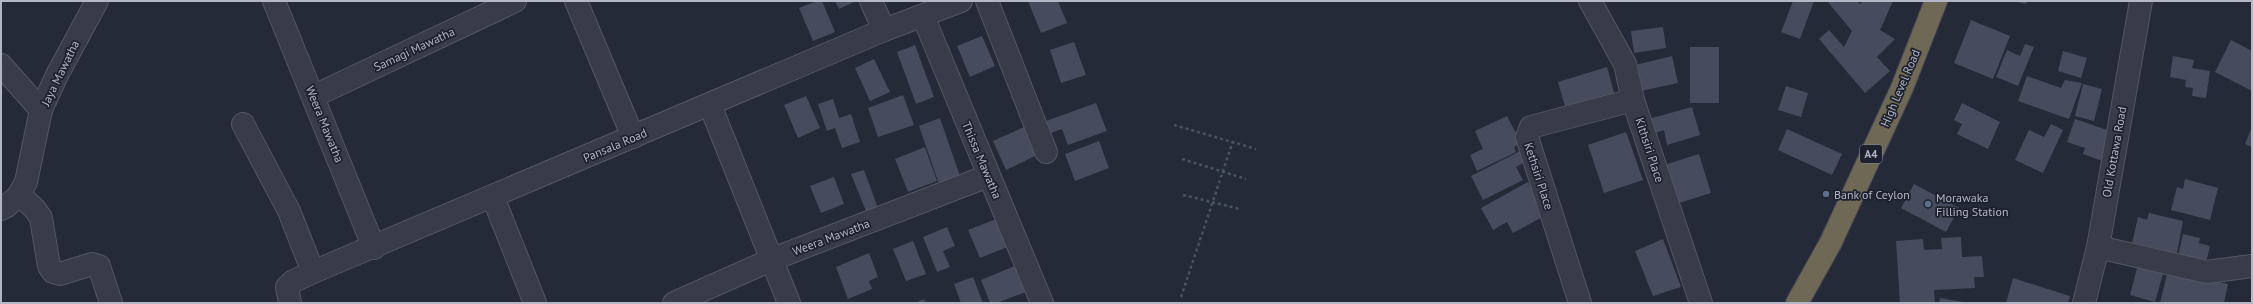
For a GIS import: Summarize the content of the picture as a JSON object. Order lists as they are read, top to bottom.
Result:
{
  "streets": {
    "highway": ["High Level Road", "A4"],
    "street": [
      "Samagi Mawatha",
      "Jaya Mawatha",
      "Weera Mawatha",
      "Pansala Road",
      "Kithsiri Place",
      "Old Kottawa Road",
      "Thissa Mawatha",
      "Kethsiri Place"
    ]
  },
  "crossings": [
    ["Samagi Mawatha", "Weera Mawatha"],
    ["Weera Mawatha", "Pansala Road"],
    ["Weera Mawatha", "Thissa Mawatha"],
    ["Pansala Road", "Thissa Mawatha"],
    ["Kithsiri Place", "Kethsiri Place"]
  ],
  "places": ["Bank of Ceylon", "Morawaka Filling Station"]
}
